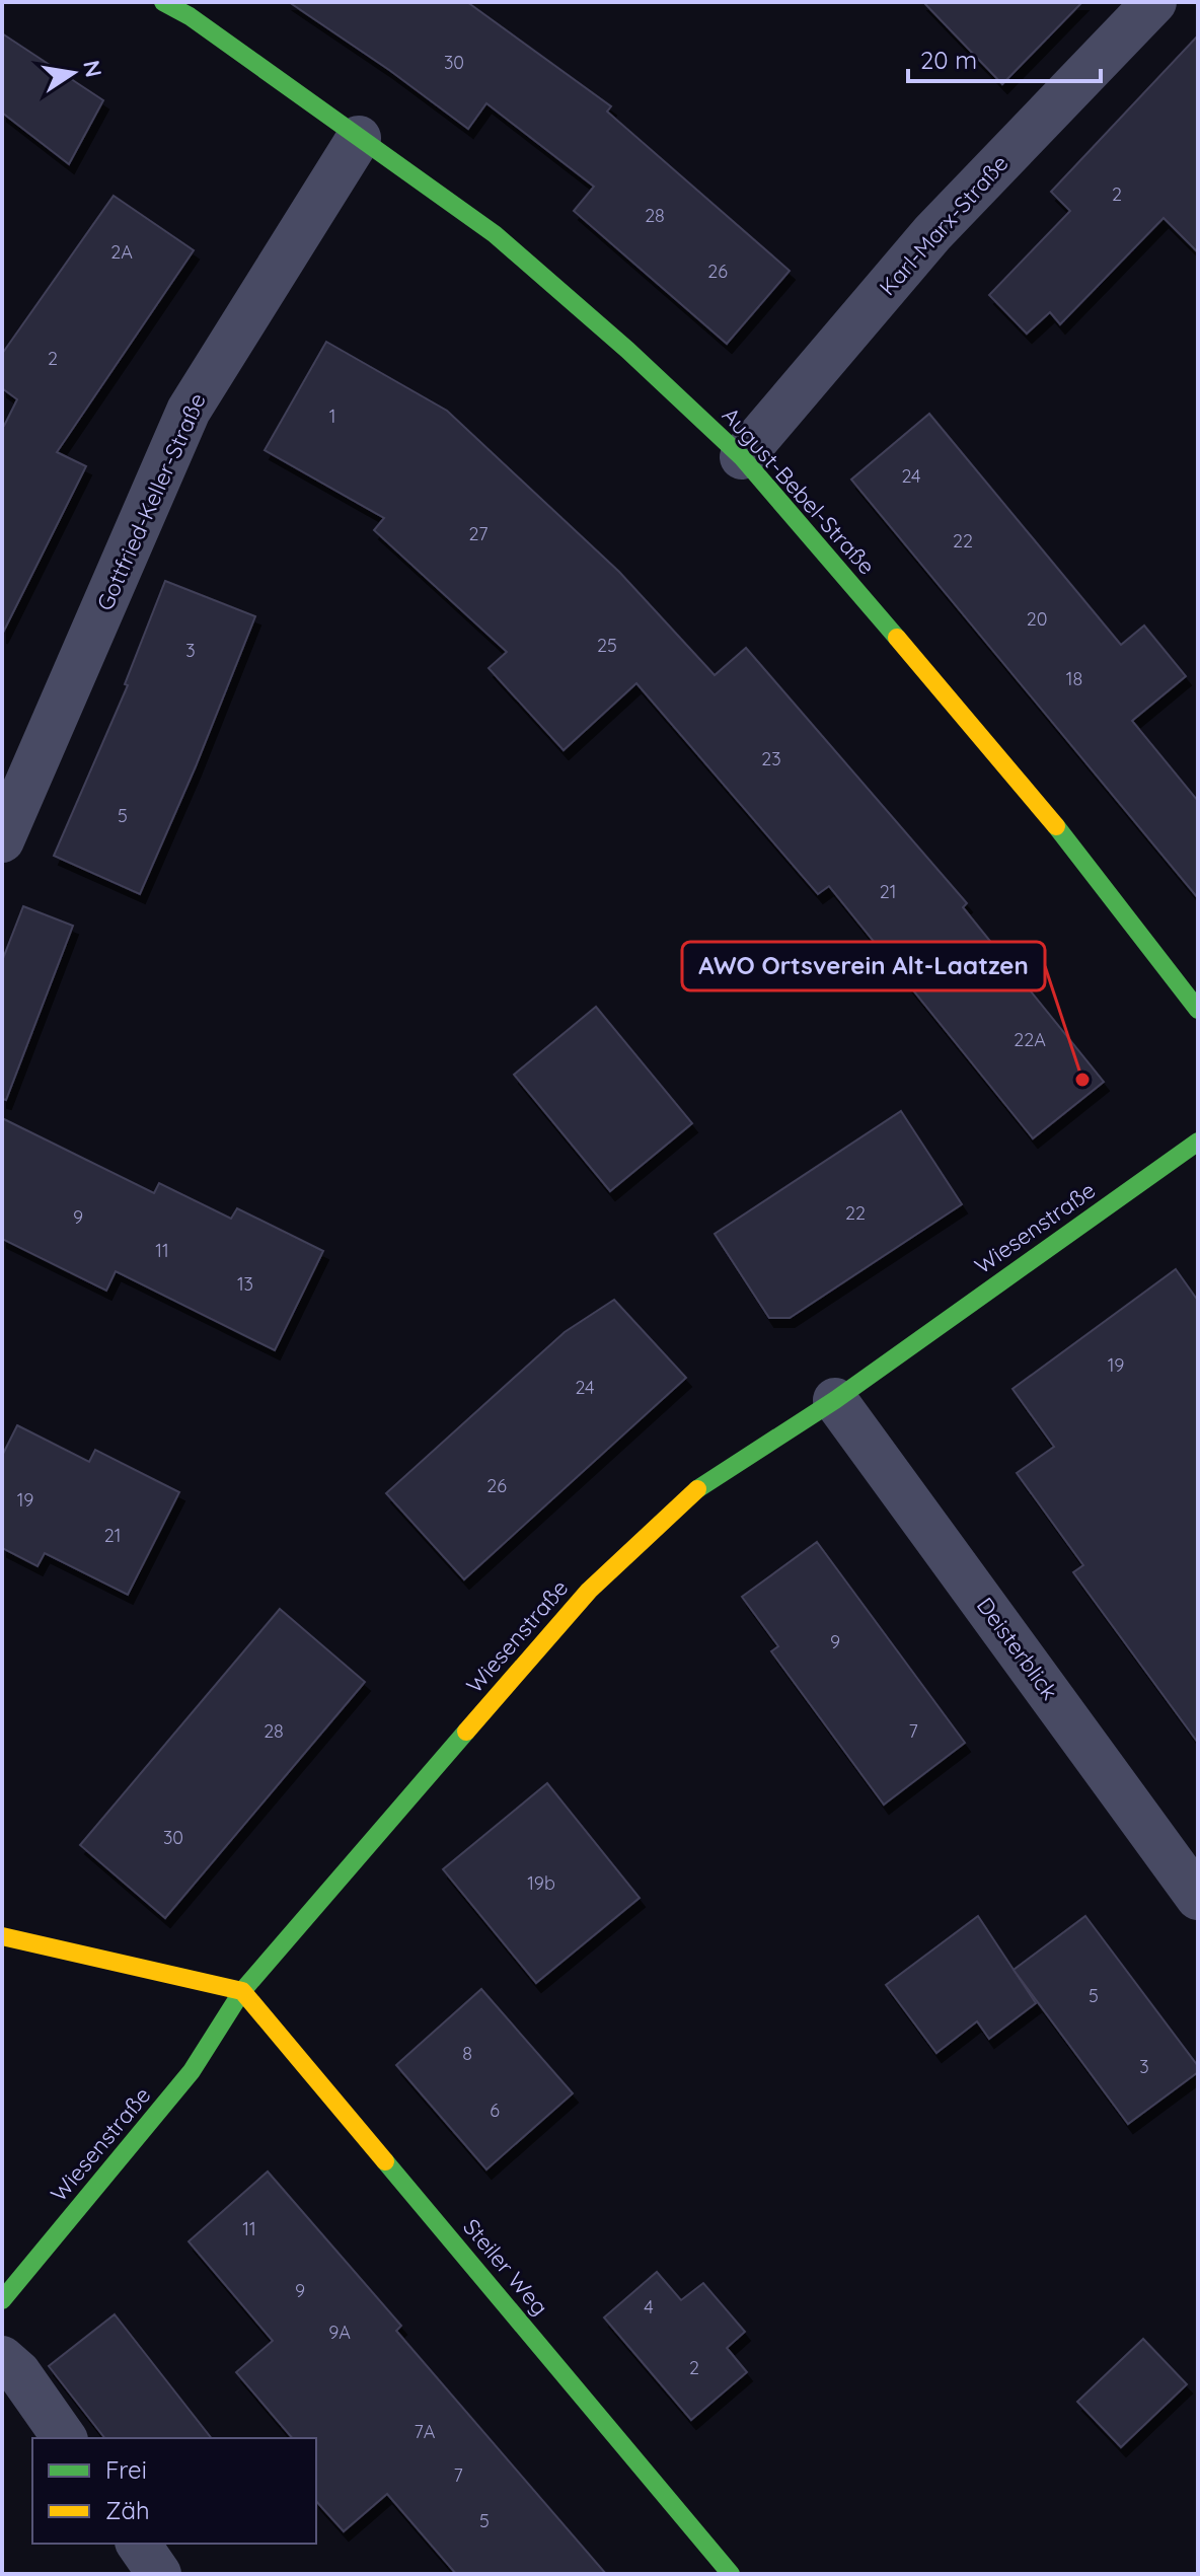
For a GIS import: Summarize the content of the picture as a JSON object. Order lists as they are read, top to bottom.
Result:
{
  "streets": {
    "street": [
      "Karl-Marx-Straße",
      "August-Bebel-Straße",
      "Gottfried-Keller-Straße",
      "Wiesenstraße",
      "Deisterblick",
      "Steiler Weg"
    ]
  },
  "crossings": [
    ["Karl-Marx-Straße", "August-Bebel-Straße"],
    ["August-Bebel-Straße", "Gottfried-Keller-Straße"],
    ["Wiesenstraße", "Deisterblick"],
    ["Wiesenstraße", "Steiler Weg"]
  ],
  "places": ["AWO Ortsverein Alt-Laatzen"],
  "house_numbers": [
    "30",
    "2",
    "28",
    "2A",
    "26",
    "2",
    "1",
    "24",
    "27",
    "22",
    "20",
    "25",
    "3",
    "18",
    "23",
    "5",
    "21",
    "22A",
    "22",
    "9",
    "11",
    "13",
    "19",
    "24",
    "26",
    "19",
    "21",
    "9",
    "28",
    "7",
    "30",
    "19b",
    "5",
    "8",
    "3",
    "6",
    "11",
    "9",
    "4",
    "9A",
    "2",
    "7A",
    "7",
    "5"
  ],
  "legend": ["Frei", "Zäh"],
  "scale_bar": "20 m",
  "north": "right"
}
